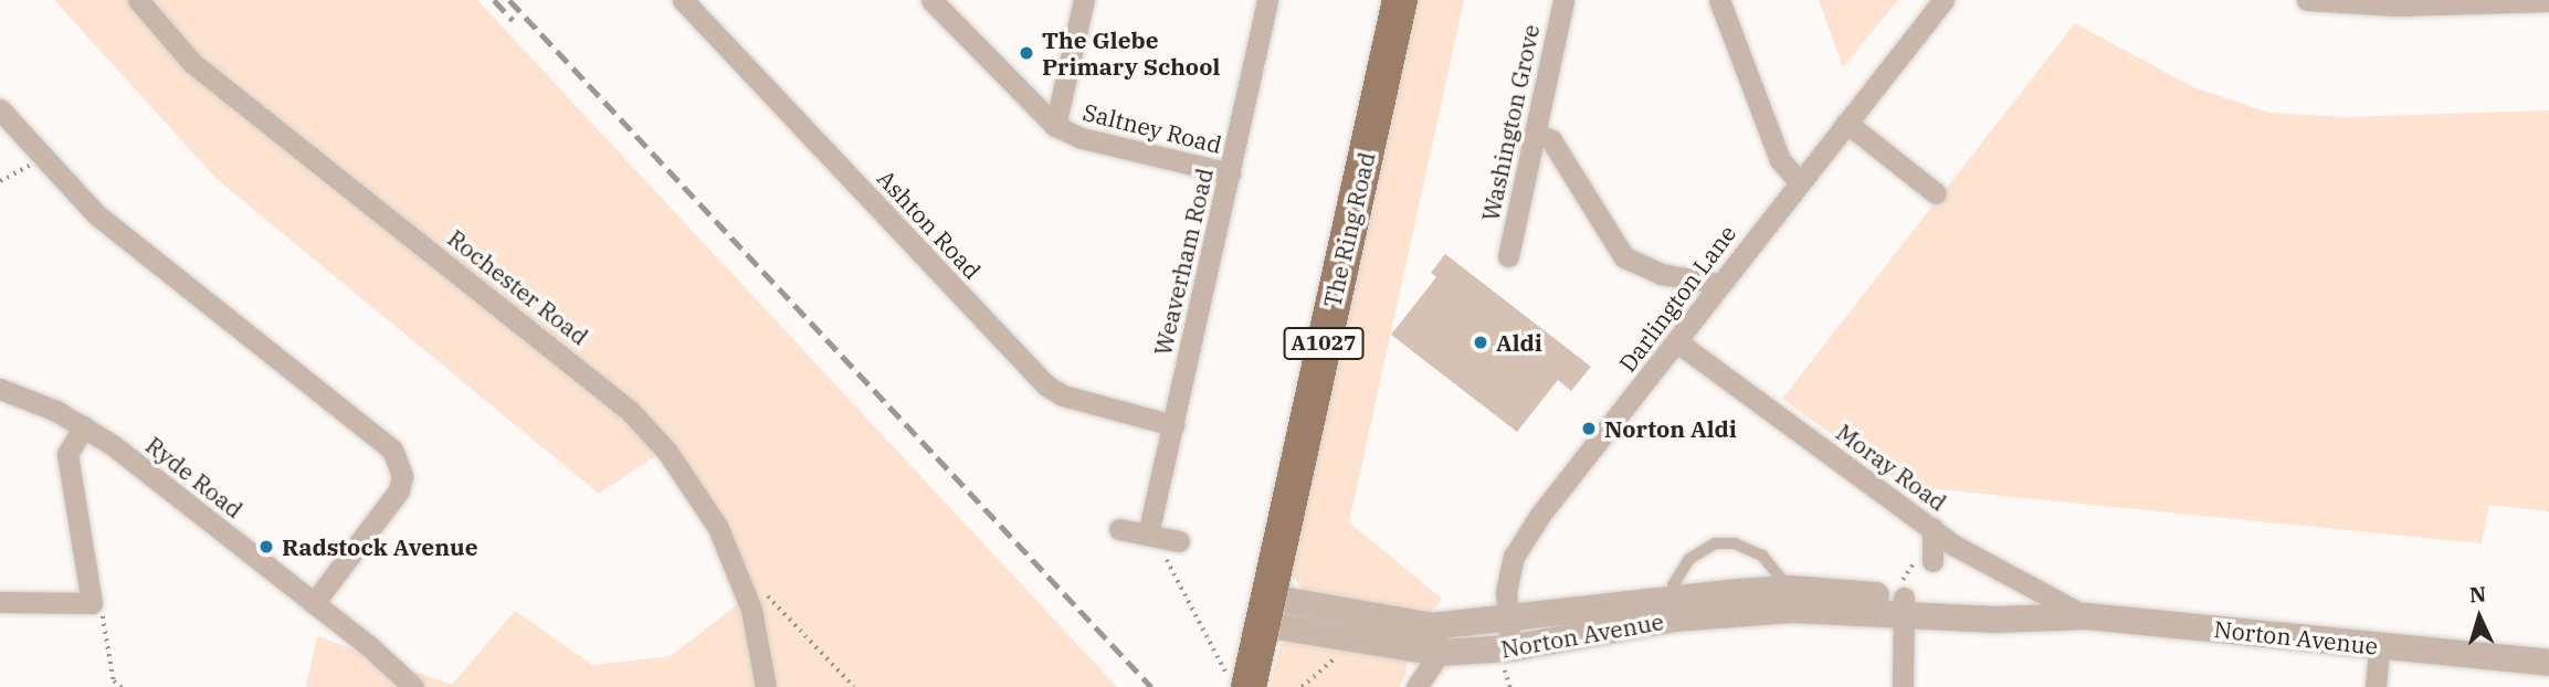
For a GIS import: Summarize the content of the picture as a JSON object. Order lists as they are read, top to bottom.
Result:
{
  "streets": {
    "main road": ["The Ring Road", "A1027"],
    "street": [
      "Washington Grove",
      "Saltney Road",
      "Ashton Road",
      "Weaverham Road",
      "Rochester Road",
      "Darlington Lane",
      "Moray Road",
      "Ryde Road",
      "Norton Avenue"
    ]
  },
  "crossings": [
    ["Saltney Road", "Weaverham Road"],
    ["Ashton Road", "Weaverham Road"],
    ["The Ring Road", "Norton Avenue"],
    ["Darlington Lane", "Moray Road"],
    ["Darlington Lane", "Norton Avenue"],
    ["Moray Road", "Norton Avenue"]
  ],
  "places": [
    "The Glebe Primary School",
    "Aldi",
    "Norton Aldi",
    "Radstock Avenue"
  ],
  "north": "top"
}
